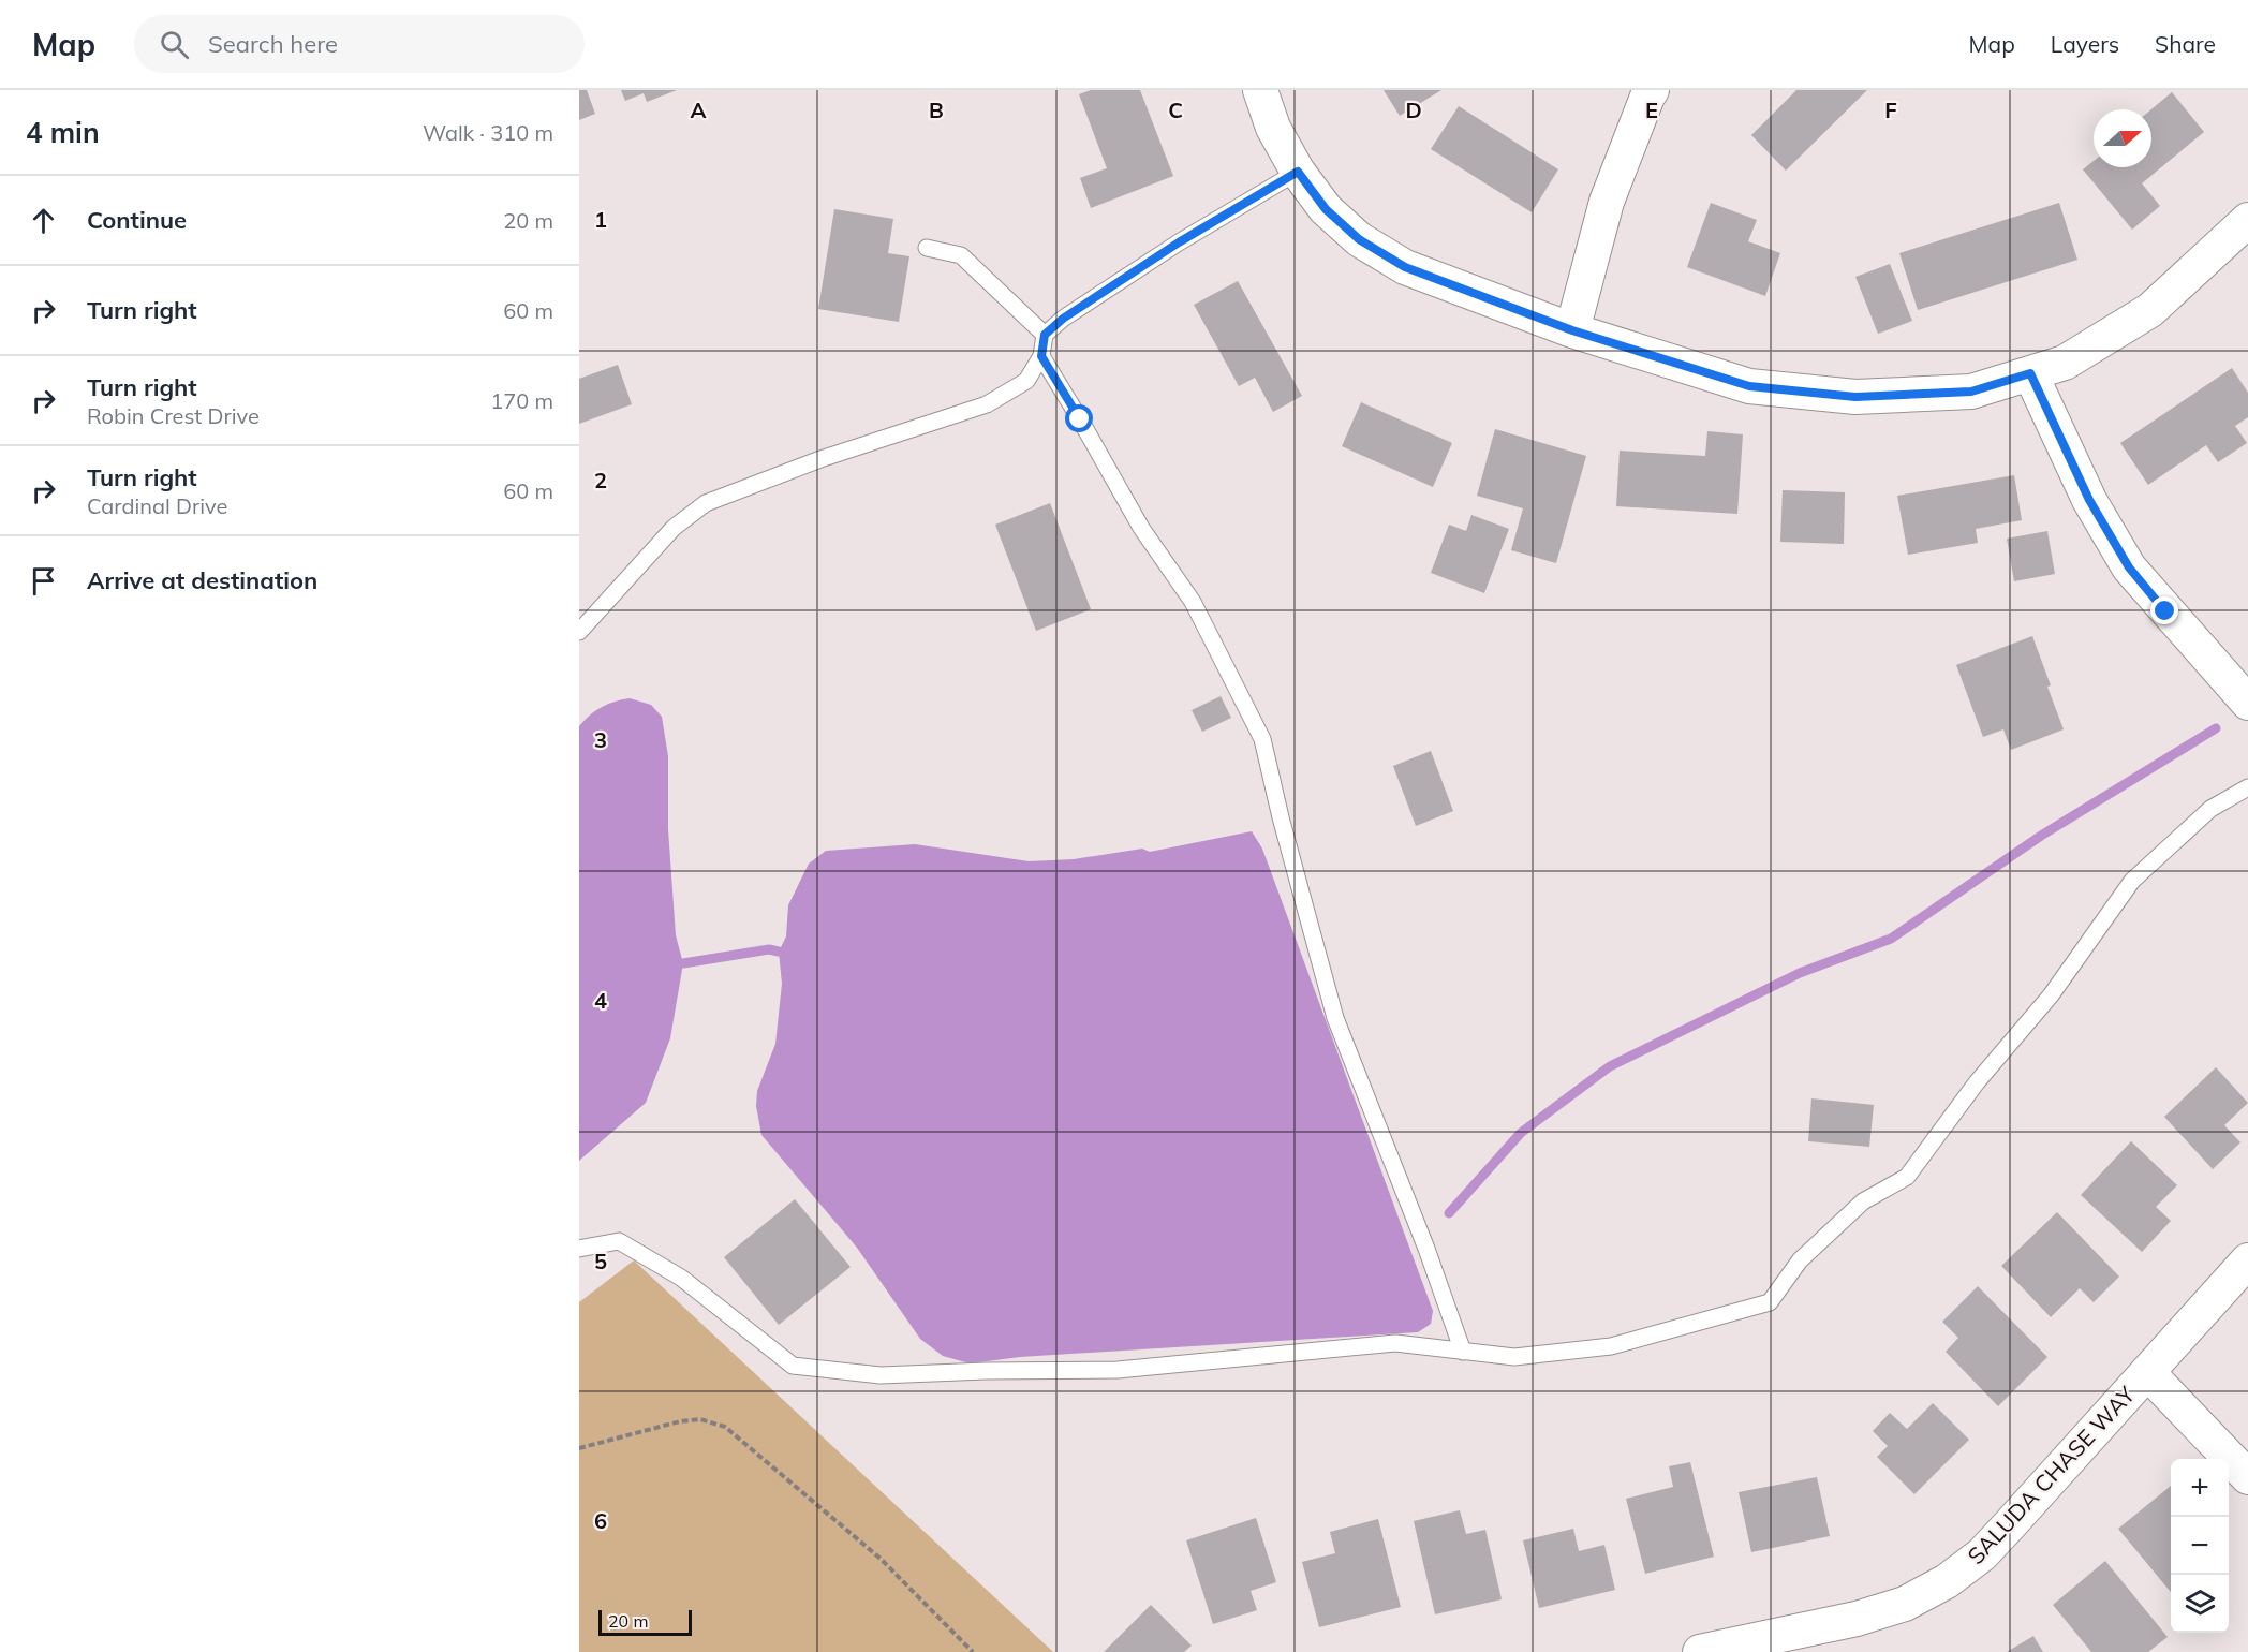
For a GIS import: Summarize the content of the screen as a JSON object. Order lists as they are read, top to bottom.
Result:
{
  "streets": {
    "street": ["SALUDA CHASE WAY"]
  },
  "scale_bar": "20 m",
  "north": "right",
  "page": {
    "header": "Map",
    "search": "Search here",
    "nav": ["Map", "Layers", "Share"],
    "heading": ["4 min", "Walk · 310 m"],
    "list": [
      ["Continue", "20 m"],
      ["Turn right", "60 m"],
      ["Turn right", "Robin Crest Drive", "170 m"],
      ["Turn right", "Cardinal Drive", "60 m"],
      "Arrive at destination"
    ],
    "map_buttons": ["+", "−"],
    "scale": "20 m"
  },
  "grid": {
    "columns": [
      "A",
      "B",
      "C",
      "D",
      "E",
      "F"
    ],
    "rows": [
      "1",
      "2",
      "3",
      "4",
      "5",
      "6"
    ]
  }
}
